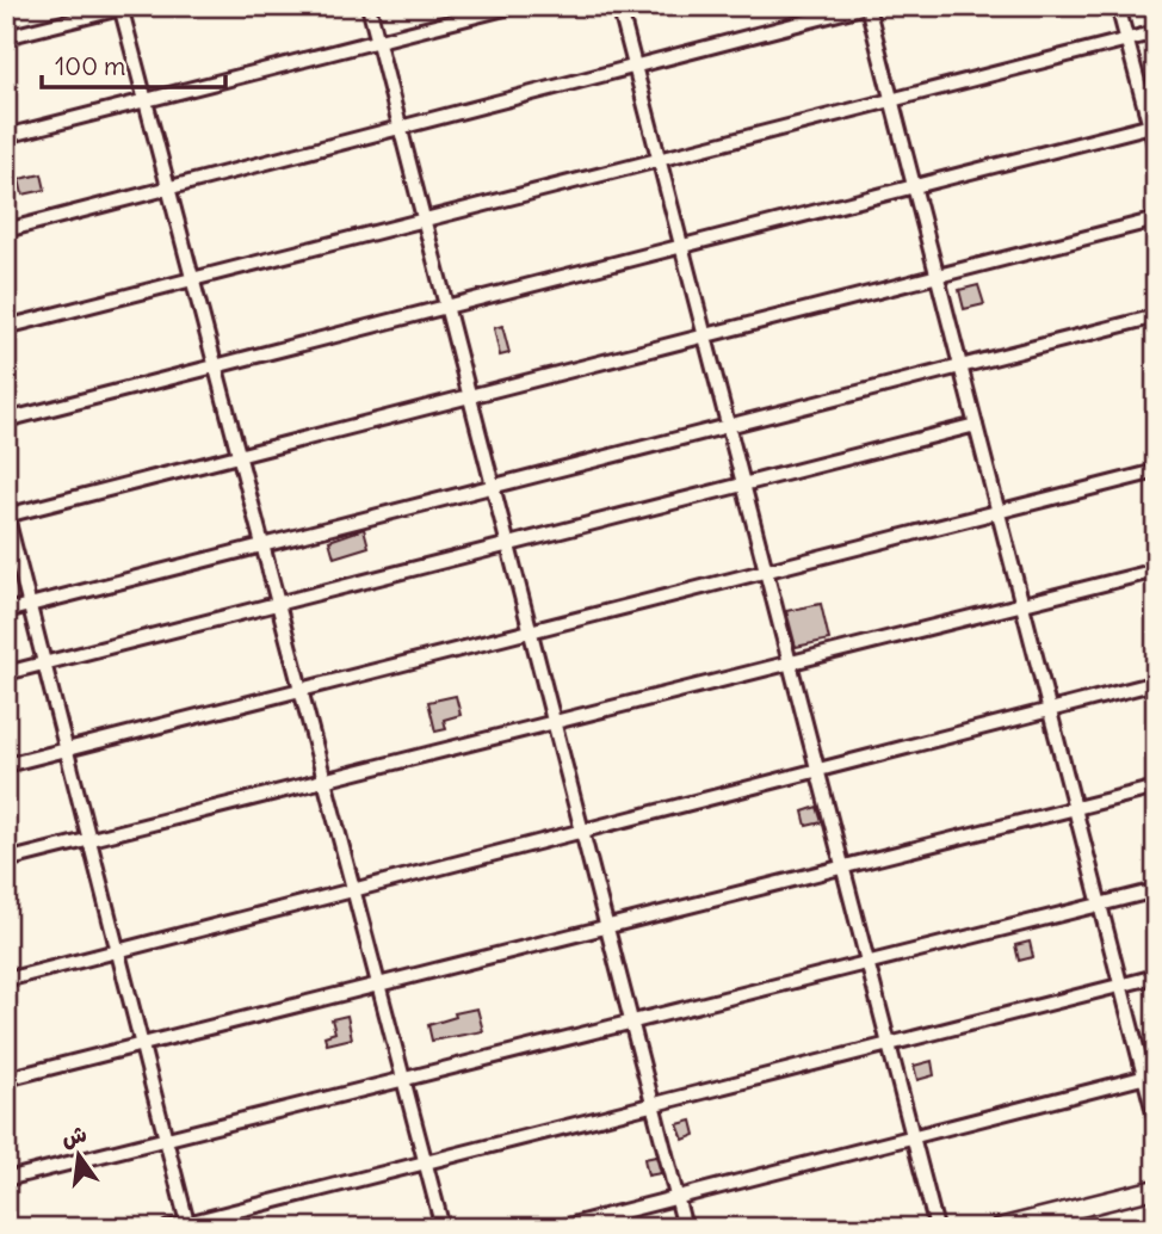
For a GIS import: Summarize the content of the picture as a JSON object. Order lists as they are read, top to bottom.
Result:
{
  "scale_bar": "100 m",
  "north": "top"
}
